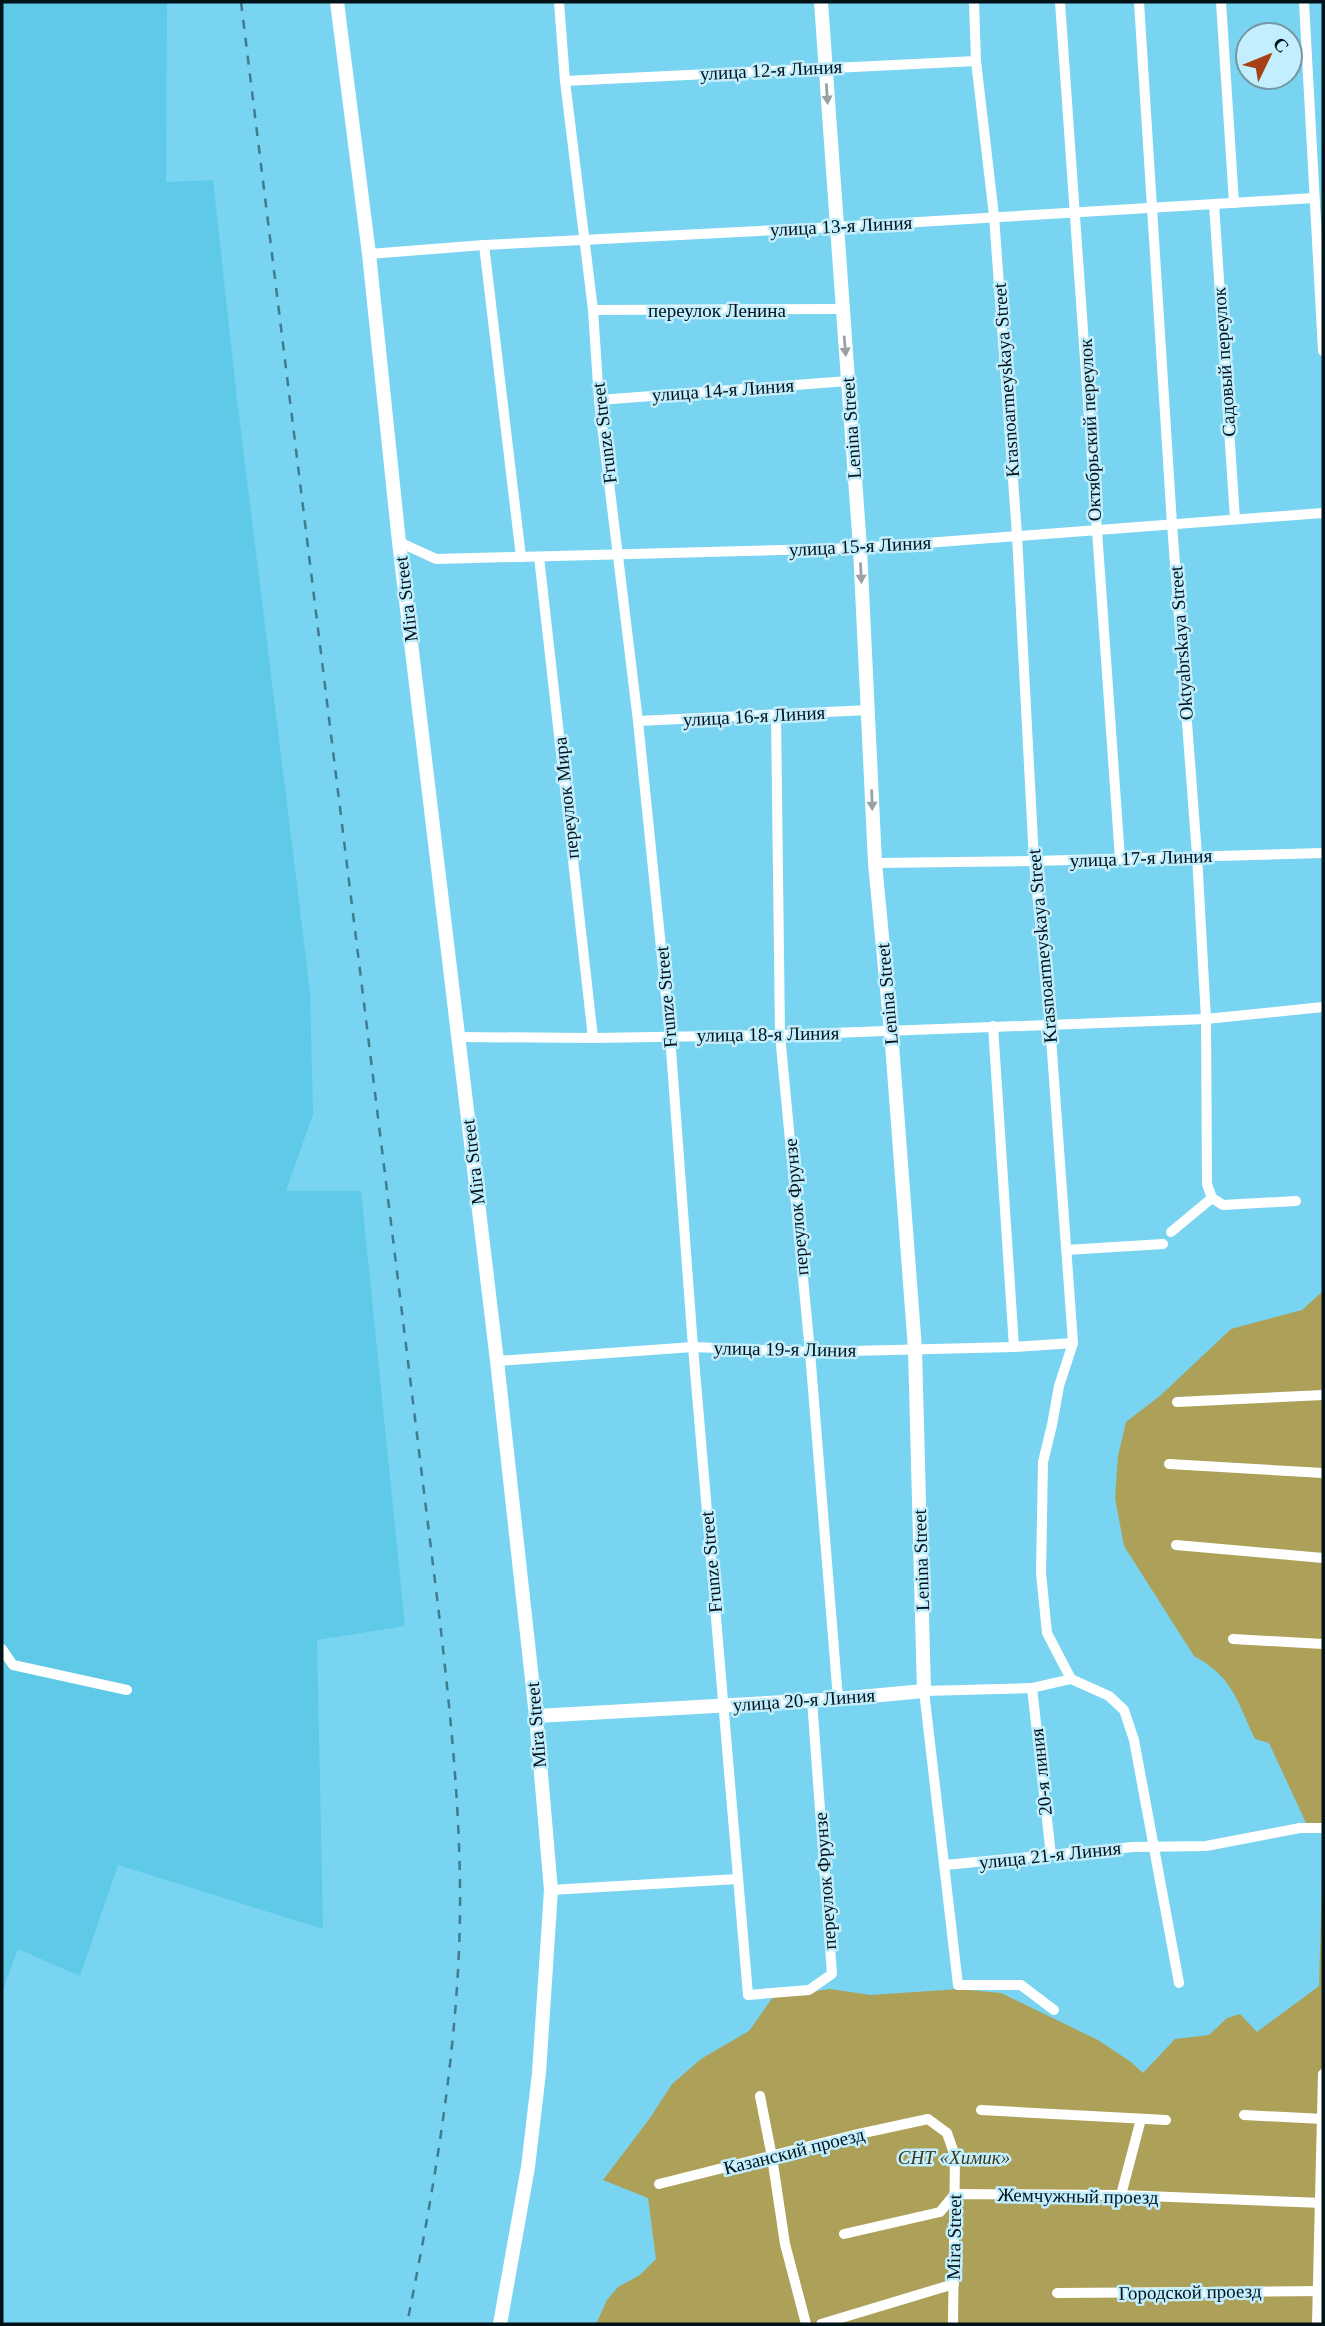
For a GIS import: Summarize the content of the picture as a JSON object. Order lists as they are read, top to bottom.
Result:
{
  "streets": {
    "main road": ["Lenina Street", "Mira Street", "улица 20-я Линия"],
    "street": [
      "улица 12-я Линия",
      "улица 13-я Линия",
      "переулок Ленина",
      "Садовый переулок",
      "Krasnoarmeyskaya Street",
      "улица 14-я Линия",
      "Октябрьский переулок",
      "Frunze Street",
      "улица 15-я Линия",
      "Oktyabrskaya Street",
      "улица 16-я Линия",
      "переулок Мира",
      "улица 17-я Линия",
      "улица 18-я Линия",
      "переулок Фрунзе",
      "улица 19-я Линия",
      "20-я линия",
      "улица 21-я Линия",
      "Казанский проезд",
      "Жемчужный проезд",
      "Городской проезд"
    ]
  },
  "crossings": [
    ["улица 12-я Линия", "Krasnoarmeyskaya Street"],
    ["улица 12-я Линия", "Lenina Street"],
    ["улица 12-я Линия", "Frunze Street"],
    ["улица 13-я Линия", "Садовый переулок"],
    ["улица 13-я Линия", "Krasnoarmeyskaya Street"],
    ["улица 13-я Линия", "Lenina Street"],
    ["улица 13-я Линия", "Октябрьский переулок"],
    ["улица 13-я Линия", "Frunze Street"],
    ["улица 13-я Линия", "Mira Street"],
    ["улица 13-я Линия", "Oktyabrskaya Street"],
    ["переулок Ленина", "Lenina Street"],
    ["переулок Ленина", "Frunze Street"],
    ["Садовый переулок", "улица 15-я Линия"],
    ["Krasnoarmeyskaya Street", "улица 15-я Линия"],
    ["Krasnoarmeyskaya Street", "улица 17-я Линия"],
    ["Krasnoarmeyskaya Street", "улица 18-я Линия"],
    ["Krasnoarmeyskaya Street", "улица 19-я Линия"],
    ["Krasnoarmeyskaya Street", "улица 20-я Линия"],
    ["улица 14-я Линия", "Lenina Street"],
    ["улица 14-я Линия", "Frunze Street"],
    ["Lenina Street", "улица 15-я Линия"],
    ["Lenina Street", "улица 16-я Линия"],
    ["Lenina Street", "улица 17-я Линия"],
    ["Lenina Street", "улица 18-я Линия"],
    ["Lenina Street", "улица 19-я Линия"],
    ["Lenina Street", "улица 20-я Линия"],
    ["Lenina Street", "улица 21-я Линия"],
    ["Октябрьский переулок", "улица 15-я Линия"],
    ["Октябрьский переулок", "улица 17-я Линия"],
    ["Frunze Street", "улица 15-я Линия"],
    ["Frunze Street", "улица 16-я Линия"],
    ["Frunze Street", "улица 18-я Линия"],
    ["Frunze Street", "переулок Фрунзе"],
    ["Frunze Street", "улица 19-я Линия"],
    ["Frunze Street", "улица 20-я Линия"],
    ["улица 15-я Линия", "Mira Street"],
    ["улица 15-я Линия", "Oktyabrskaya Street"],
    ["улица 15-я Линия", "переулок Мира"],
    ["Mira Street", "улица 18-я Линия"],
    ["Mira Street", "улица 19-я Линия"],
    ["Mira Street", "улица 20-я Линия"],
    ["Mira Street", "Казанский проезд"],
    ["Mira Street", "Жемчужный проезд"],
    ["Oktyabrskaya Street", "улица 17-я Линия"],
    ["Oktyabrskaya Street", "улица 18-я Линия"],
    ["улица 16-я Линия", "переулок Фрунзе"],
    ["переулок Мира", "улица 18-я Линия"],
    ["улица 18-я Линия", "переулок Фрунзе"],
    ["переулок Фрунзе", "улица 19-я Линия"],
    ["переулок Фрунзе", "улица 20-я Линия"],
    ["улица 20-я Линия", "20-я линия"],
    ["20-я линия", "улица 21-я Линия"]
  ],
  "parks": ["СНТ «Химик»"],
  "north": "top right"
}
